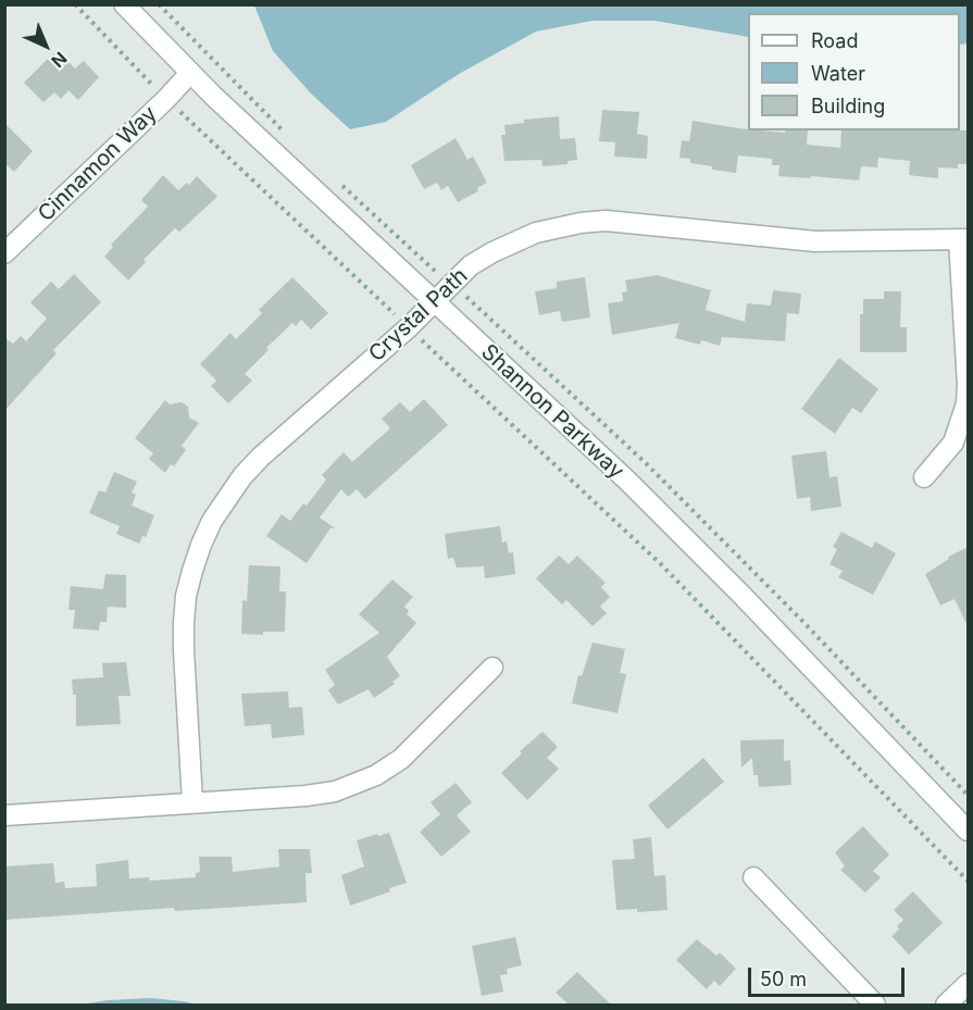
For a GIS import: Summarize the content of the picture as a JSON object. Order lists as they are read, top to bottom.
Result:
{
  "streets": {
    "street": ["Cinnamon Way", "Crystal Path", "Shannon Parkway"]
  },
  "crossings": [
    ["Cinnamon Way", "Shannon Parkway"],
    ["Crystal Path", "Shannon Parkway"]
  ],
  "legend": ["Road", "Water", "Building"],
  "scale_bar": "50 m",
  "north": "bottom right"
}
